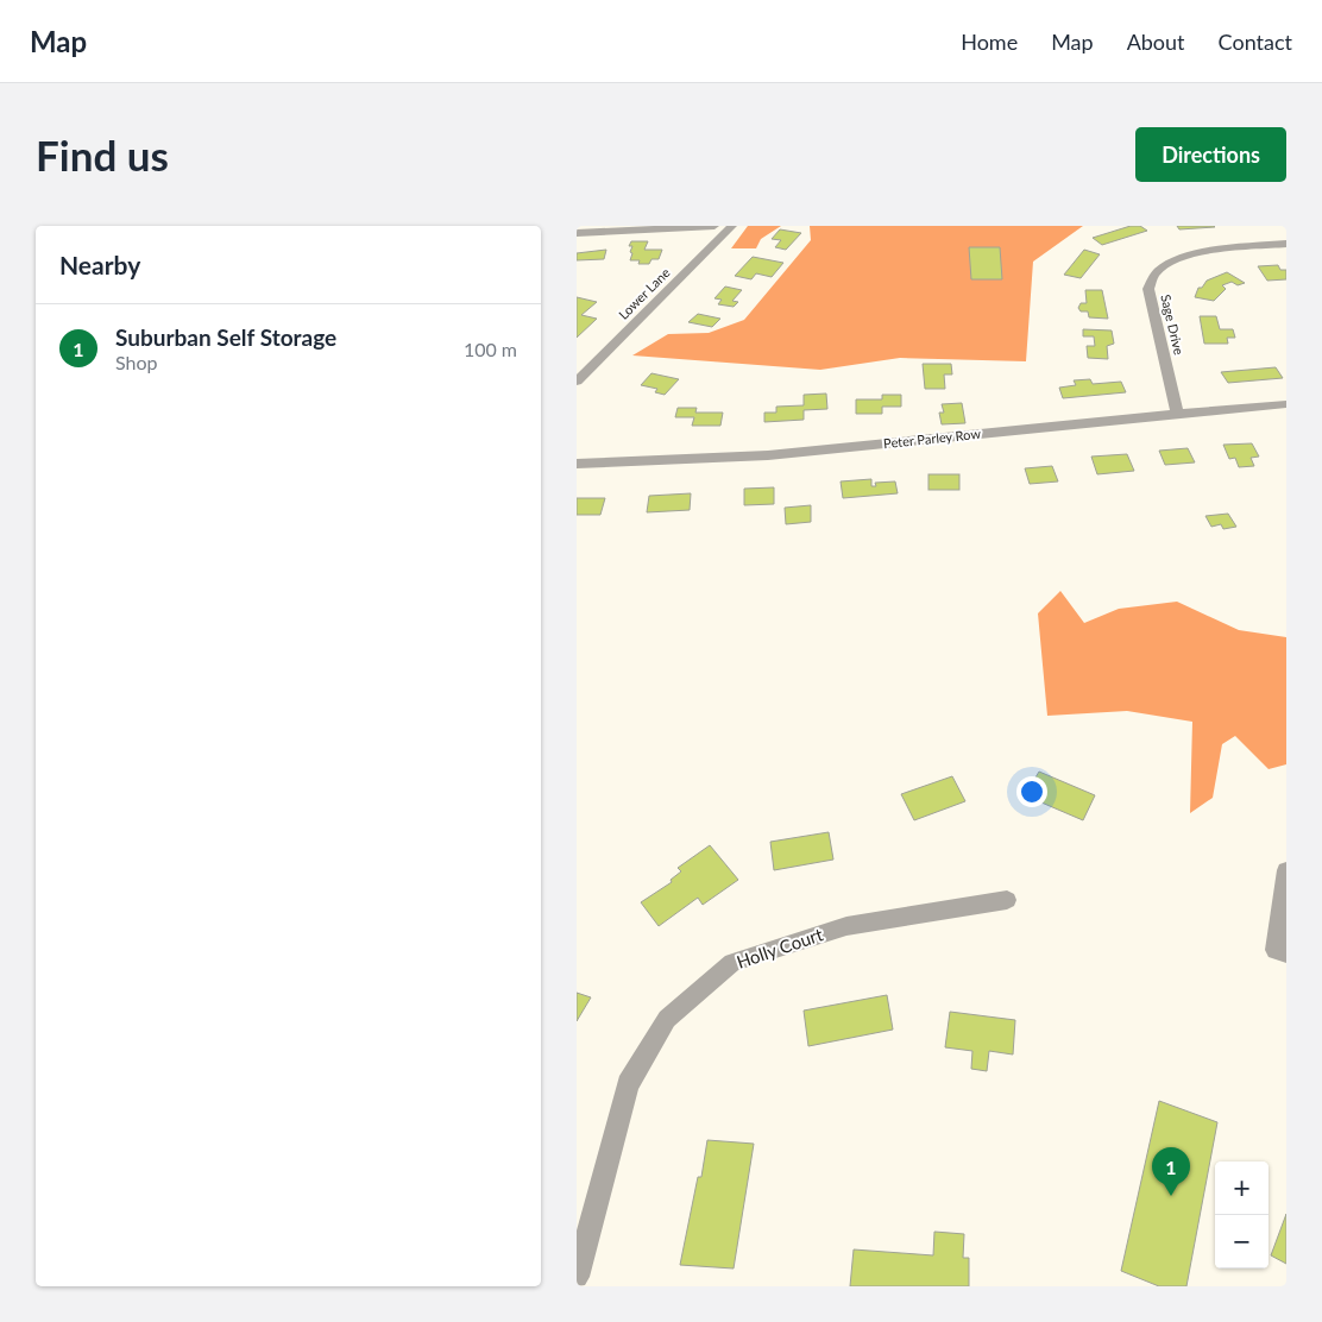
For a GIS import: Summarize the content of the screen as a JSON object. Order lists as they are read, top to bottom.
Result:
{
  "streets": {
    "street": [
      "Lower Lane",
      "Sage Drive",
      "Peter Parley Row",
      "Holly Court"
    ]
  },
  "crossings": [
    ["Sage Drive", "Peter Parley Row"]
  ],
  "page": {
    "header": "Map",
    "nav": [
      "Home",
      "Map",
      "About",
      "Contact"
    ],
    "buttons": "Directions",
    "title": "Find us",
    "heading": "Nearby",
    "list": [
      {
        "mark": "1",
        "name": "Suburban Self Storage",
        "note": "Shop",
        "value": "100 m"
      }
    ],
    "pins": "1",
    "map_buttons": ["+", "−"]
  }
}
